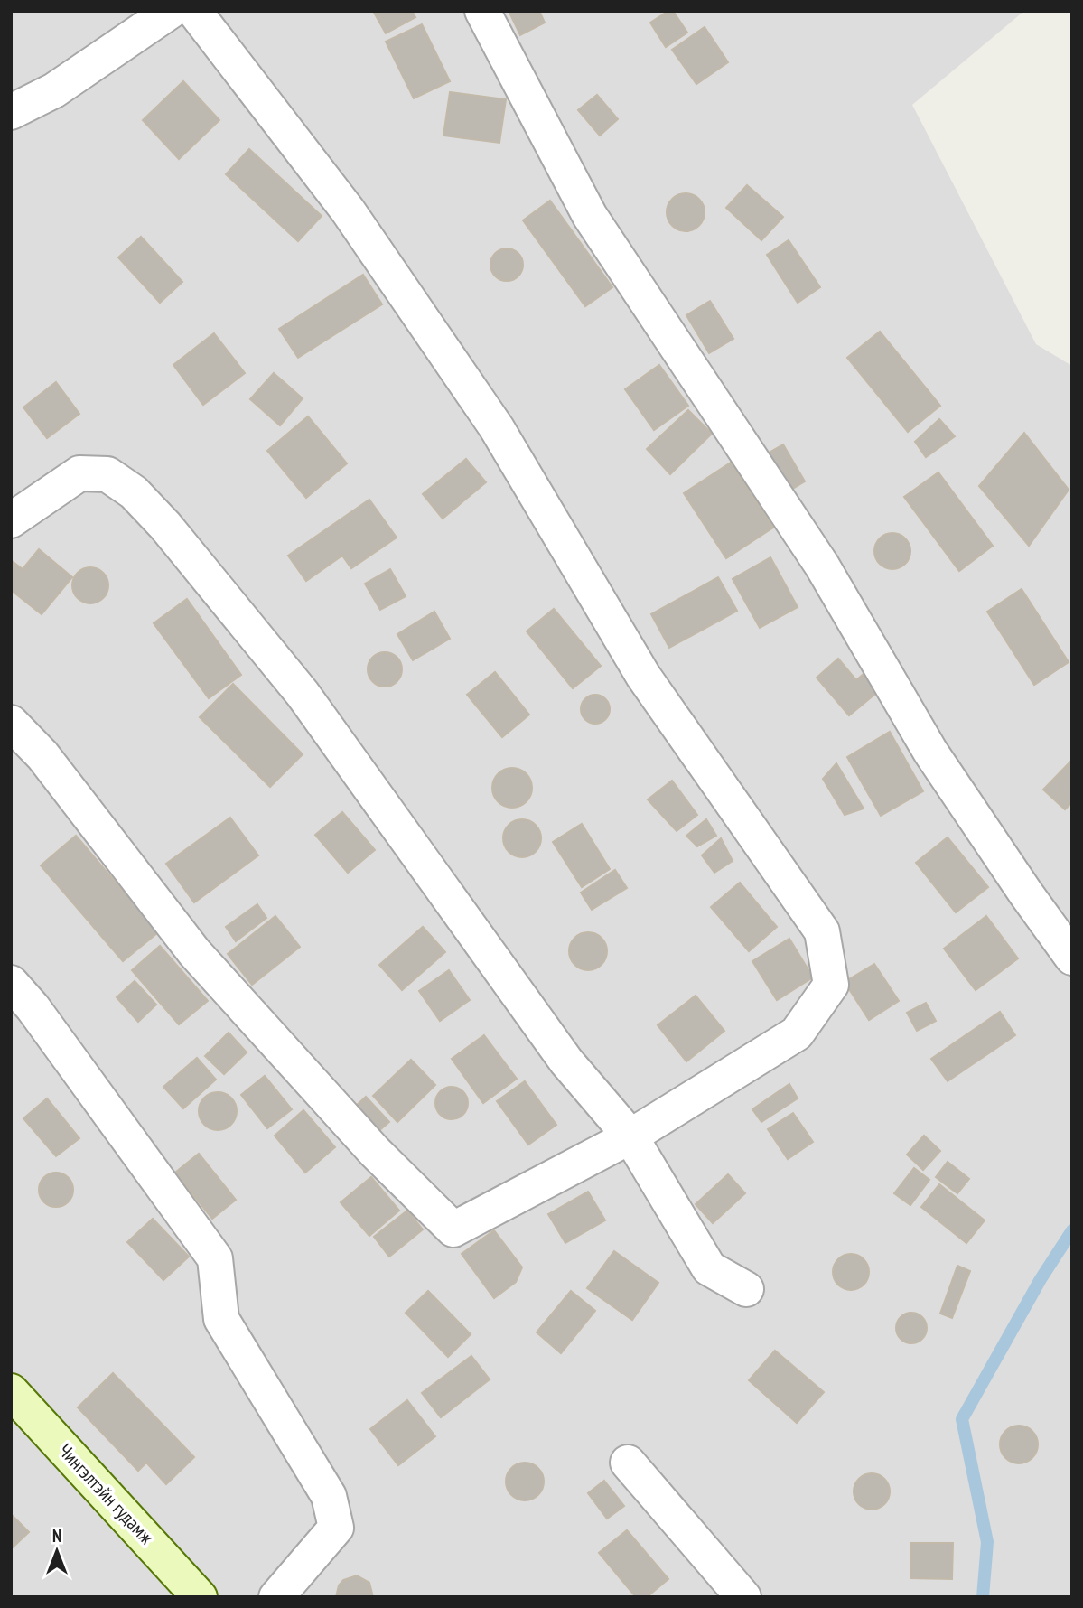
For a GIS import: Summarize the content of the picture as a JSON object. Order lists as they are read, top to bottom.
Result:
{
  "streets": {
    "main road": ["Чингэлтэйн гудамж"]
  },
  "north": "top"
}
